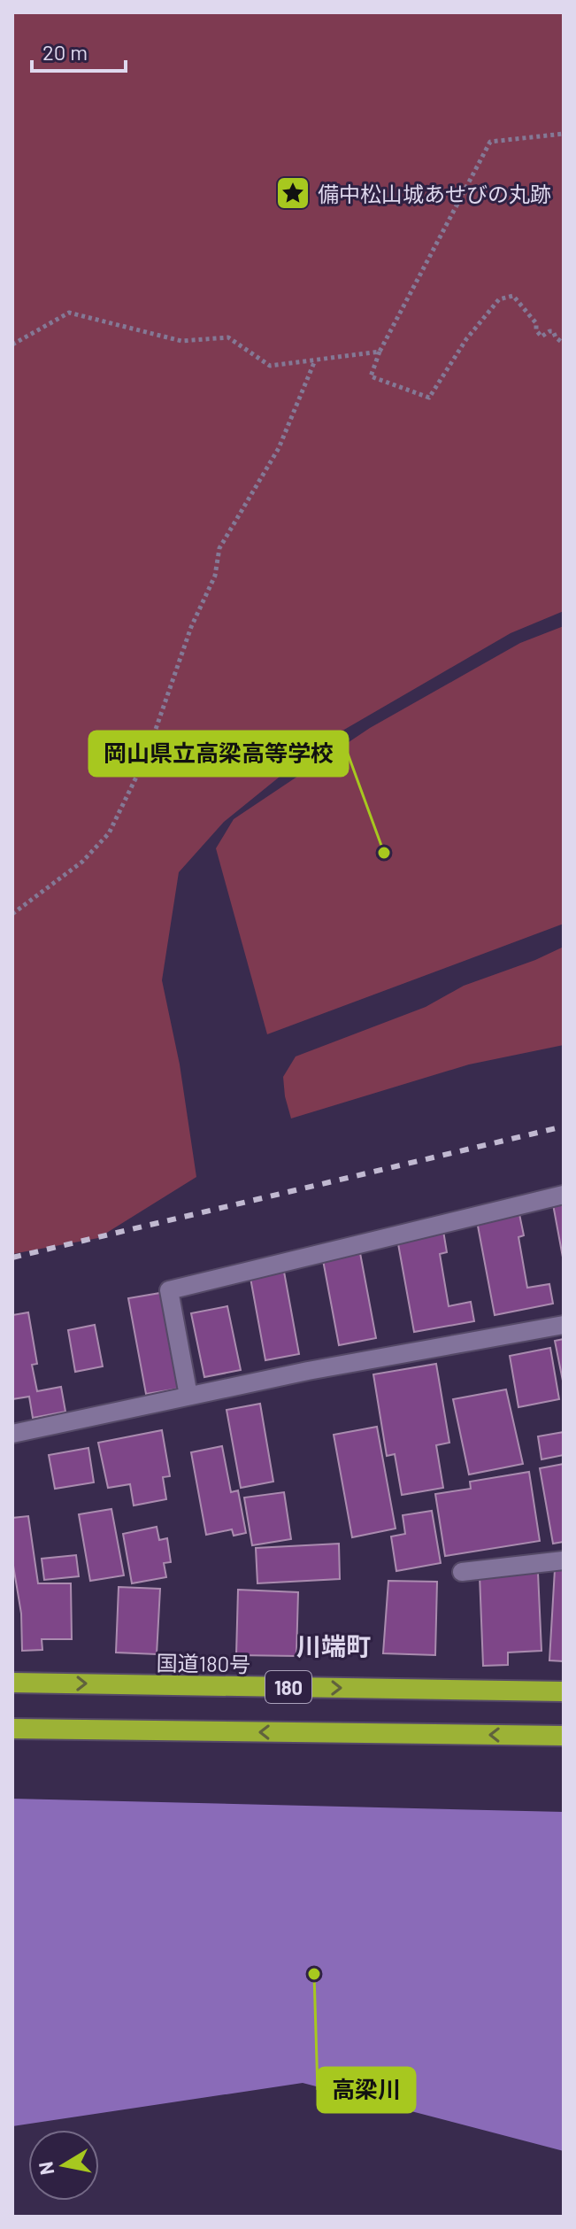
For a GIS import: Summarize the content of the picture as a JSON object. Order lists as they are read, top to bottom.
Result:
{
  "streets": {
    "highway": ["国道180号", "180"]
  },
  "districts": ["川端町"],
  "places": {
    "place": ["備中松山城あせびの丸跡"],
    "other": ["岡山県立高梁高等学校", "高梁川"]
  },
  "scale_bar": "20 m",
  "north": "left"
}
